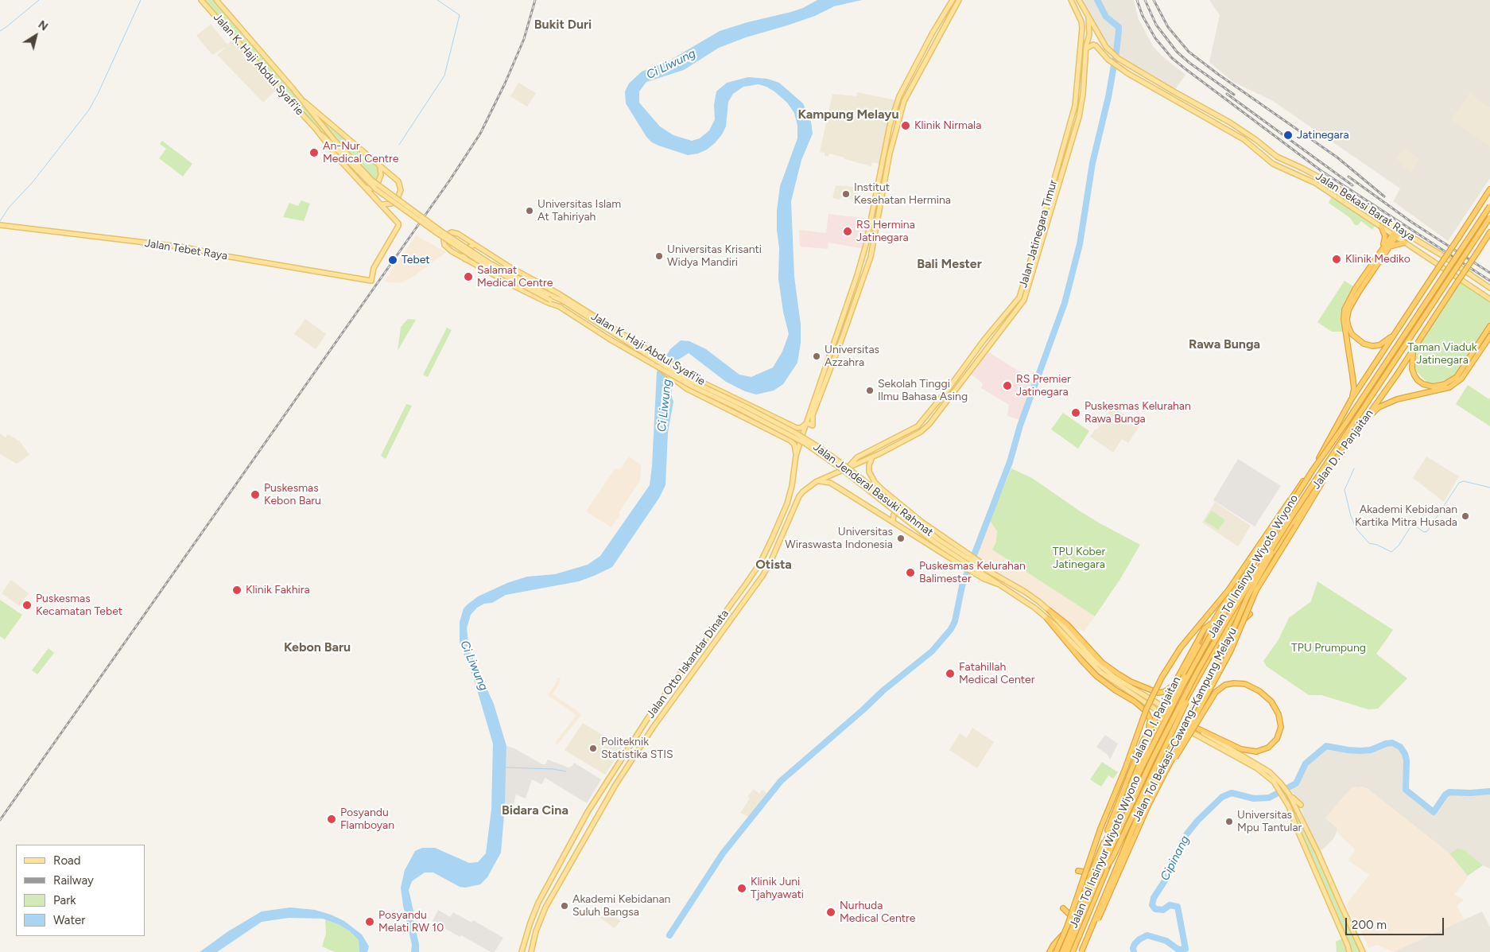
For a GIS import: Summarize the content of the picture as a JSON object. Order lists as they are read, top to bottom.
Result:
{
  "streets": {
    "highway": ["Jalan D. I. Panjaitan", "Jalan Tol Insinyur Wiyoto Wiyono", "Jalan Tol Bekasi–Cawang–Kampung Melayu"],
    "main road": [
      "Jalan K. Haji Abdul Syafi'ie",
      "Jalan Bekasi Barat Raya",
      "Jalan Jatinegara Timur",
      "Jalan Tebet Raya",
      "Jalan Jenderal Basuki Rahmat",
      "Jalan Otto Iskandar Dinata"
    ]
  },
  "crossings": [
    ["Jalan K. Haji Abdul Syafi'ie", "Jalan Tebet Raya"],
    ["Jalan K. Haji Abdul Syafi'ie", "Jalan Jenderal Basuki Rahmat"],
    ["Jalan K. Haji Abdul Syafi'ie", "Jalan Otto Iskandar Dinata"],
    ["Jalan Bekasi Barat Raya", "Jalan Jatinegara Timur"],
    ["Jalan Jatinegara Timur", "Jalan Jenderal Basuki Rahmat"],
    ["Jalan Jatinegara Timur", "Jalan Otto Iskandar Dinata"],
    ["Jalan D. I. Panjaitan", "Jalan Tol Insinyur Wiyoto Wiyono"],
    ["Jalan Jenderal Basuki Rahmat", "Jalan Otto Iskandar Dinata"],
    ["Jalan Tol Insinyur Wiyoto Wiyono", "Jalan Tol Bekasi–Cawang–Kampung Melayu"]
  ],
  "districts": [
    "Bukit Duri",
    "Kampung Melayu",
    "Bali Mester",
    "Rawa Bunga",
    "Otista",
    "Kebon Baru",
    "Bidara Cina"
  ],
  "water": ["Ci Liwung", "Cipinang"],
  "parks": ["Taman Viaduk Jatinegara", "TPU Kober Jatinegara", "TPU Prumpung"],
  "places": [
    "Klinik Nirmala",
    "Jatinegara",
    "An-Nur Medical Centre",
    "Institut Kesehatan Hermina",
    "Universitas Islam At Tahiriyah",
    "RS Hermina Jatinegara",
    "Universitas Krisanti Widya Mandiri",
    "Klinik Mediko",
    "Tebet",
    "Salamat Medical Centre",
    "Universitas Azzahra",
    "RS Premier Jatinegara",
    "Sekolah Tinggi Ilmu Bahasa Asing",
    "Puskesmas Kelurahan Rawa Bunga",
    "Puskesmas Kebon Baru",
    "Akademi Kebidanan Kartika Mitra Husada",
    "Universitas Wiraswasta Indonesia",
    "Puskesmas Kelurahan Balimester",
    "Klinik Fakhira",
    "Puskesmas Kecamatan Tebet",
    "Fatahillah Medical Center",
    "Politeknik Statistika STIS",
    "Posyandu Flamboyan",
    "Universitas Mpu Tantular",
    "Klinik Juni Tjahyawati",
    "Akademi Kebidanan Suluh Bangsa",
    "Nurhuda Medical Centre",
    "Posyandu Melati RW 10"
  ],
  "legend": [
    "Road",
    "Railway",
    "Park",
    "Water"
  ],
  "scale_bar": "200 m",
  "north": "top right"
}
